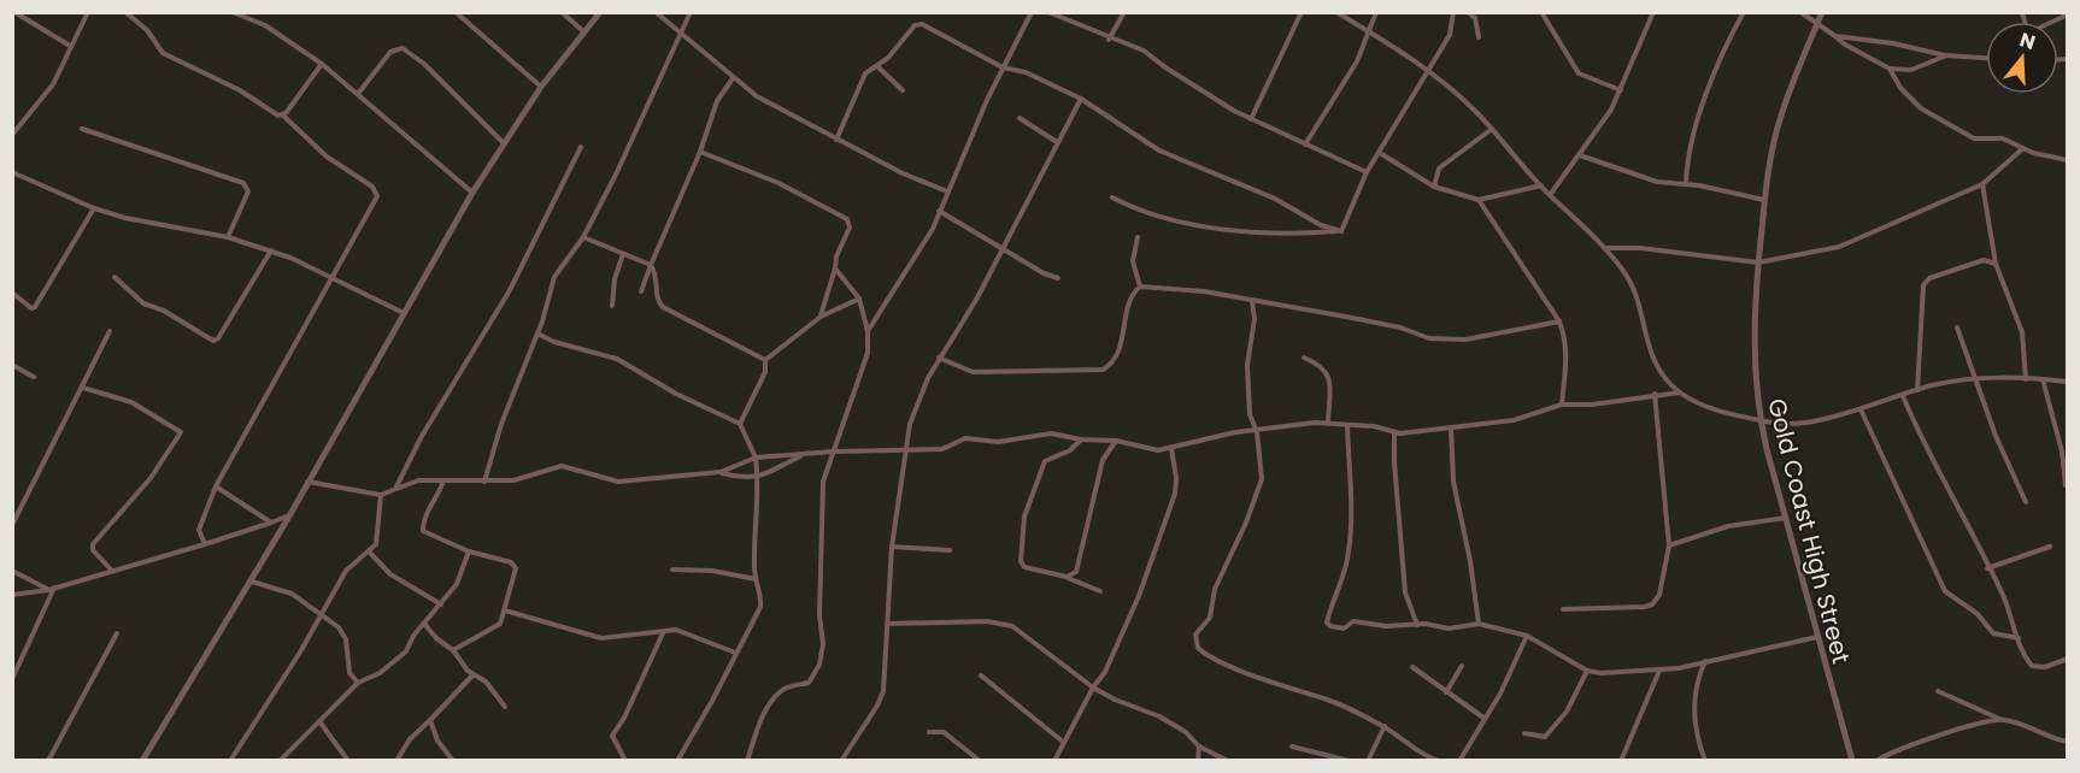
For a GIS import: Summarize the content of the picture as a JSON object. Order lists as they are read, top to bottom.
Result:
{
  "streets": {
    "street": ["Gold Coast High Street"]
  },
  "north": "top"
}
